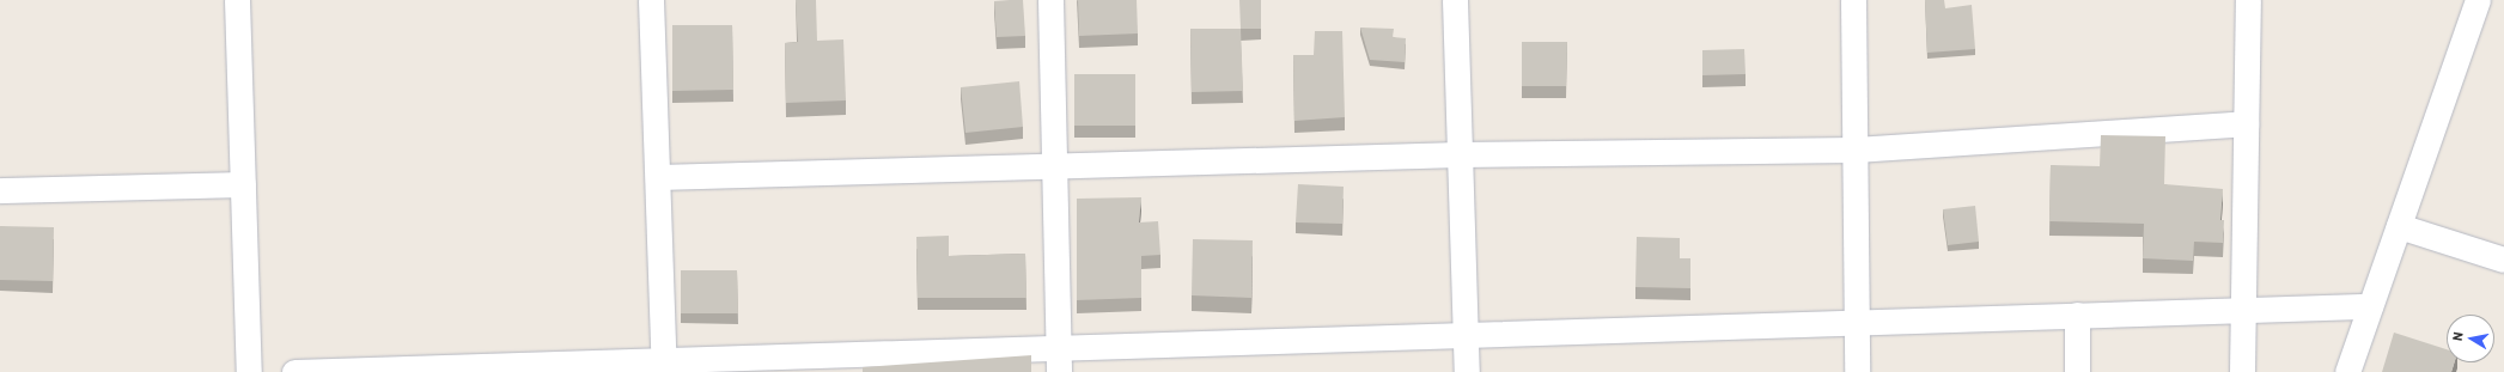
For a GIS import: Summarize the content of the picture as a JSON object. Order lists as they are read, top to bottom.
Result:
{
  "north": "left"
}
